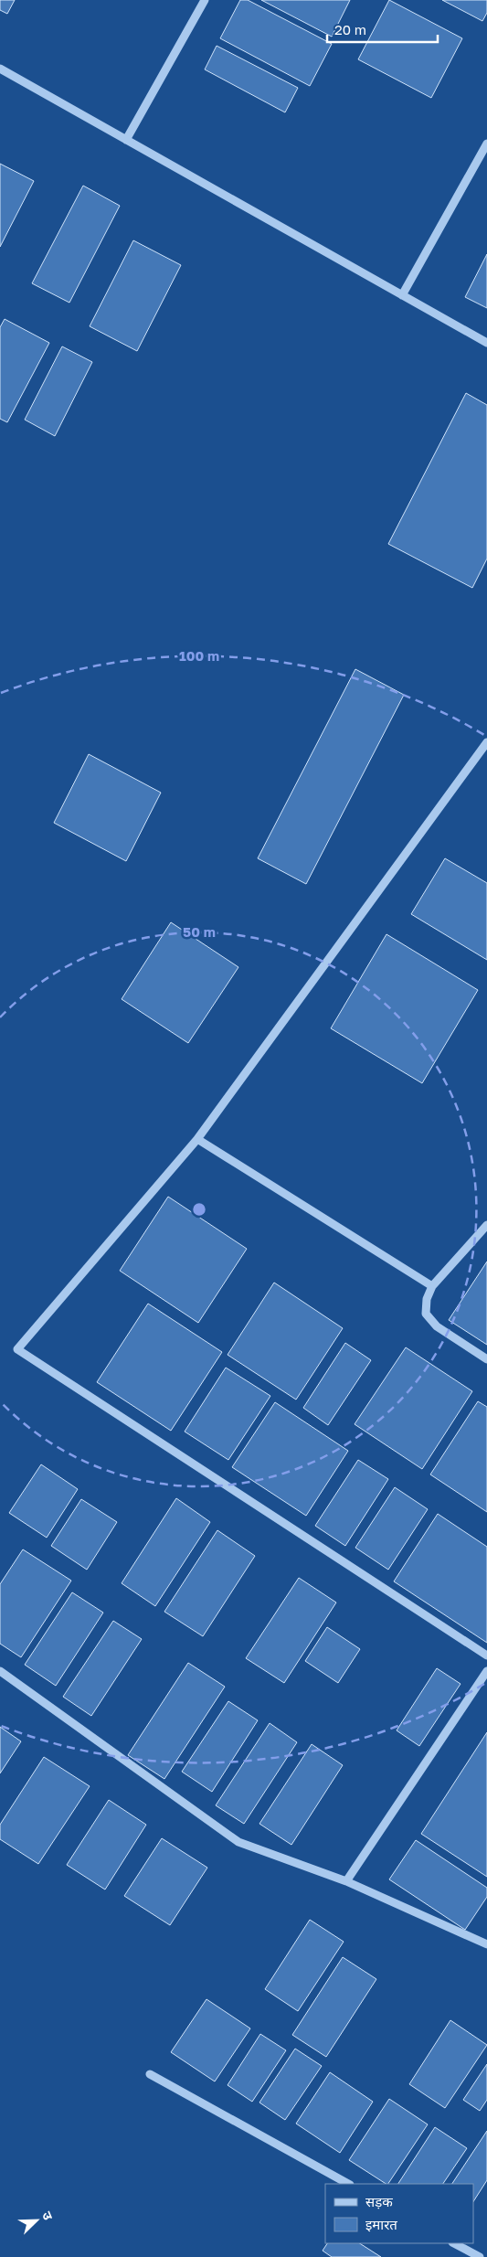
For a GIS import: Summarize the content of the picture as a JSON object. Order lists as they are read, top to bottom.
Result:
{
  "legend": ["सड़क", "इमारत"],
  "scale_bar": "20 m",
  "north": "top right",
  "rings": ["100 m", "50 m"]
}
